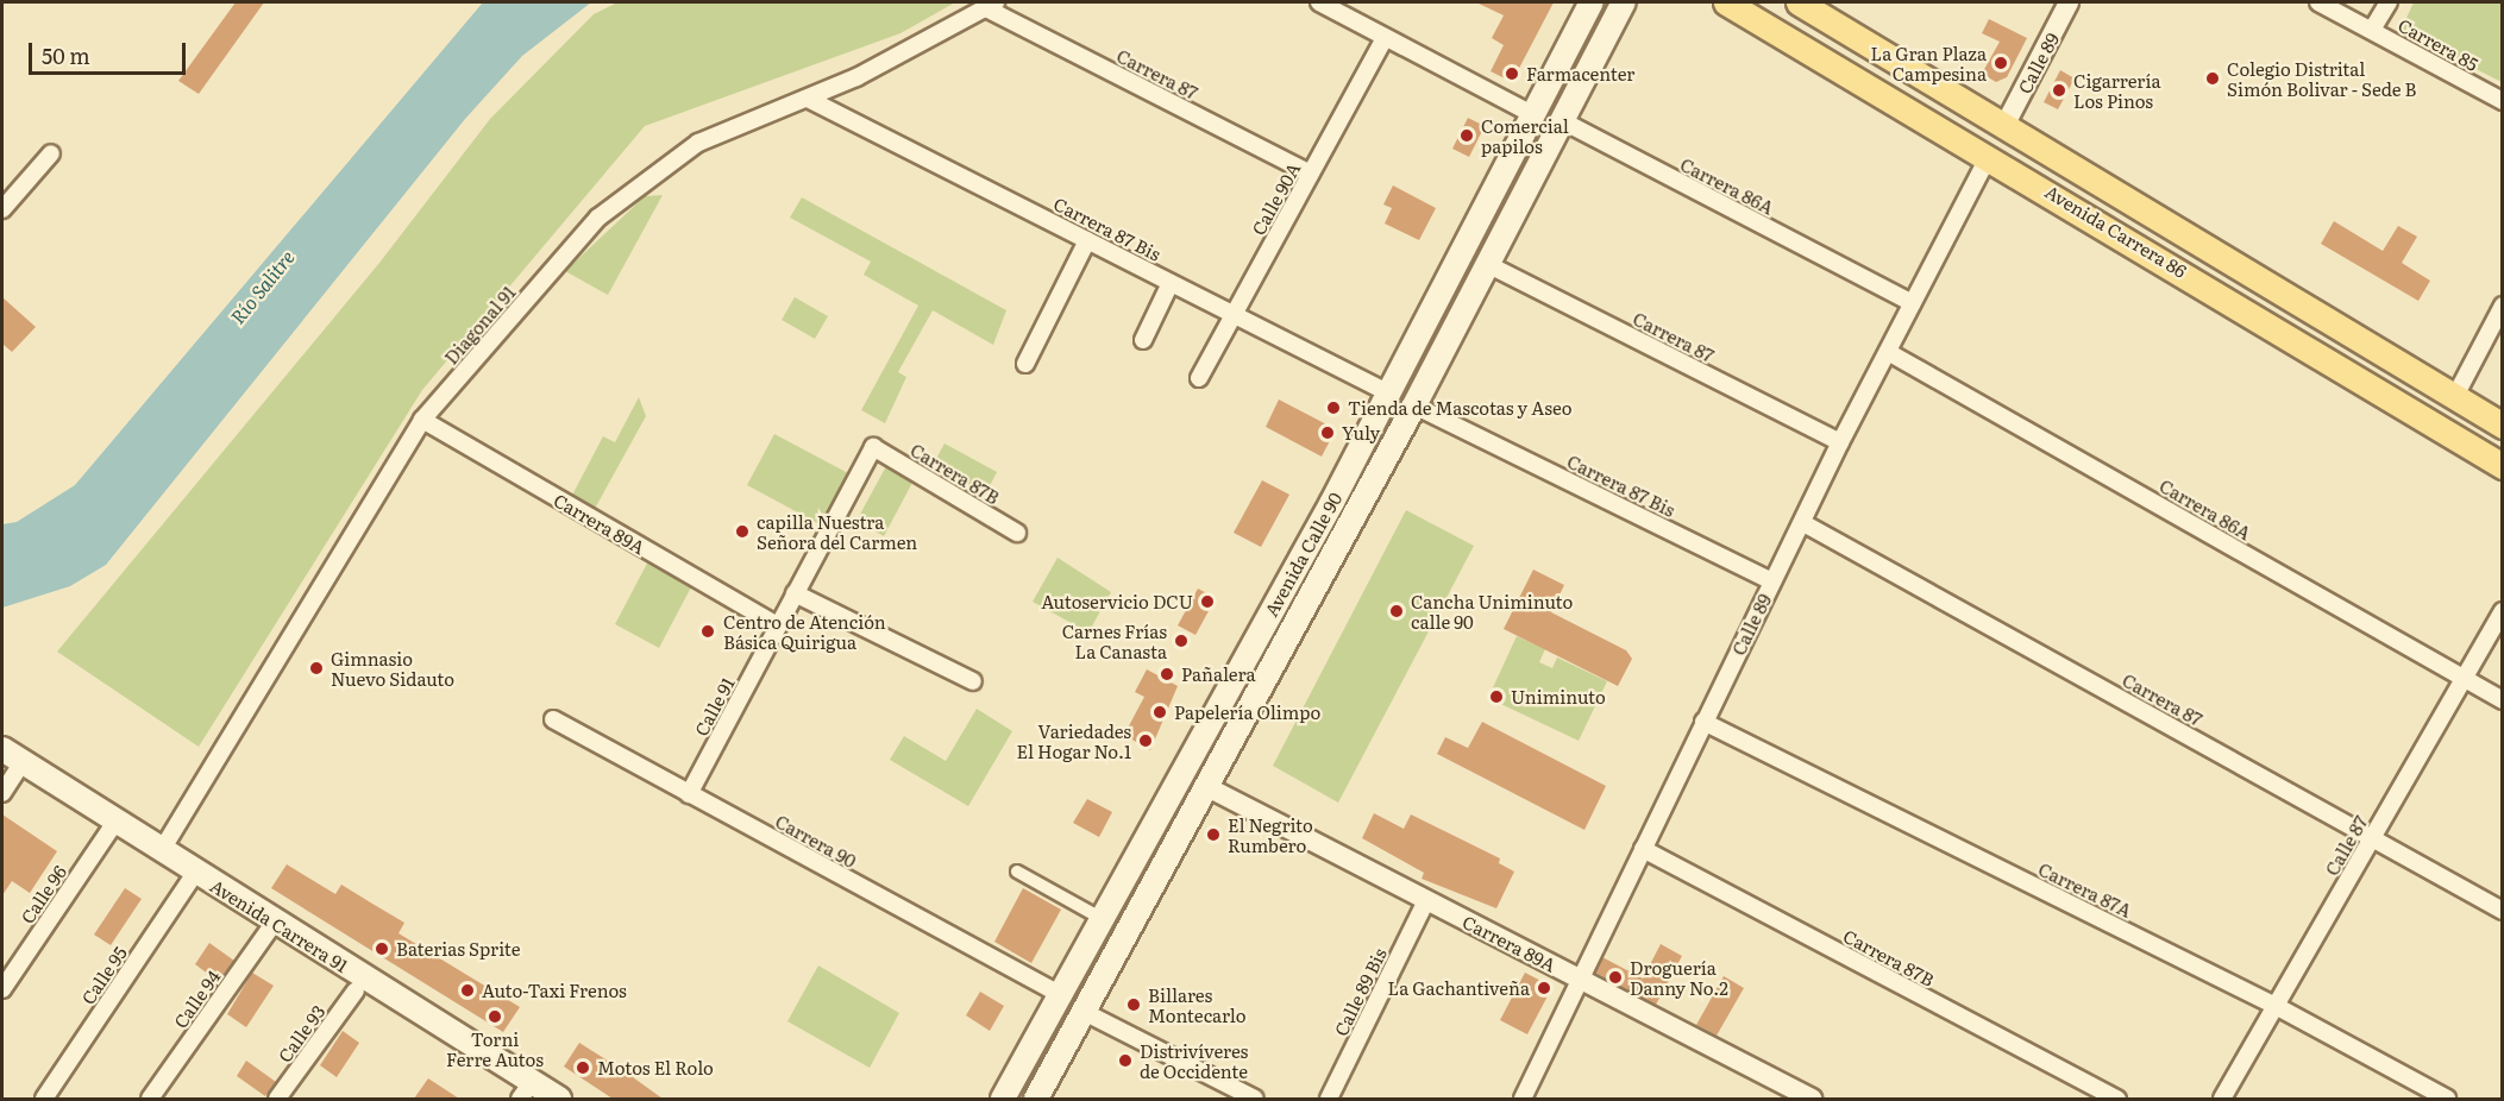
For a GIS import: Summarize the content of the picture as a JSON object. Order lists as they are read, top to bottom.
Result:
{
  "streets": {
    "main road": ["Avenida Carrera 86", "Avenida Calle 90", "Avenida Carrera 91"],
    "street": [
      "Carrera 85",
      "Calle 89",
      "Carrera 87",
      "Carrera 86A",
      "Calle 90A",
      "Carrera 87 Bis",
      "Diagonal 91",
      "Carrera 87B",
      "Carrera 89A",
      "Calle 91",
      "Carrera 90",
      "Calle 87",
      "Carrera 87A",
      "Calle 96",
      "Calle 95",
      "Calle 89 Bis",
      "Calle 94",
      "Calle 93"
    ]
  },
  "crossings": [
    ["Calle 89", "Carrera 87"],
    ["Calle 89", "Carrera 86A"],
    ["Calle 89", "Carrera 87 Bis"],
    ["Calle 89", "Avenida Carrera 86"],
    ["Calle 89", "Carrera 87B"],
    ["Calle 89", "Carrera 89A"],
    ["Calle 89", "Carrera 87A"],
    ["Carrera 87", "Calle 90A"],
    ["Carrera 87", "Diagonal 91"],
    ["Carrera 87", "Avenida Calle 90"],
    ["Carrera 87", "Calle 87"],
    ["Carrera 86A", "Avenida Calle 90"],
    ["Carrera 86A", "Calle 87"],
    ["Calle 90A", "Carrera 87 Bis"],
    ["Carrera 87 Bis", "Diagonal 91"],
    ["Carrera 87 Bis", "Avenida Calle 90"],
    ["Diagonal 91", "Carrera 89A"],
    ["Diagonal 91", "Avenida Carrera 91"],
    ["Carrera 87B", "Calle 91"],
    ["Carrera 89A", "Avenida Calle 90"],
    ["Carrera 89A", "Calle 91"],
    ["Carrera 89A", "Calle 89 Bis"],
    ["Avenida Calle 90", "Carrera 90"],
    ["Calle 91", "Carrera 90"],
    ["Calle 87", "Carrera 87A"],
    ["Calle 96", "Avenida Carrera 91"],
    ["Avenida Carrera 91", "Calle 95"],
    ["Avenida Carrera 91", "Calle 94"]
  ],
  "water": ["Río Salitre"],
  "places": [
    "La Gran Plaza Campesina",
    "Farmacenter",
    "Colegio Distrital Simón Bolivar - Sede B",
    "Cigarrería Los Pinos",
    "Comercial papilos",
    "Tienda de Mascotas y Aseo",
    "Yuly",
    "capilla Nuestra Señora del Carmen",
    "Autoservicio DCU",
    "Cancha Uniminuto calle 90",
    "Centro de Atención Básica Quirigua",
    "Carnes Frías La Canasta",
    "Gimnasio Nuevo Sidauto",
    "Pañalera",
    "Uniminuto",
    "Papelería Olimpo",
    "Variedades El Hogar No.1",
    "El Negrito Rumbero",
    "Baterias Sprite",
    "Droguería Danny No.2",
    "La Gachantiveña",
    "Auto-Taxi Frenos",
    "Billares Montecarlo",
    "Torni Ferre Autos",
    "Distrivíveres de Occidente",
    "Motos El Rolo"
  ],
  "scale_bar": "50 m"
}
